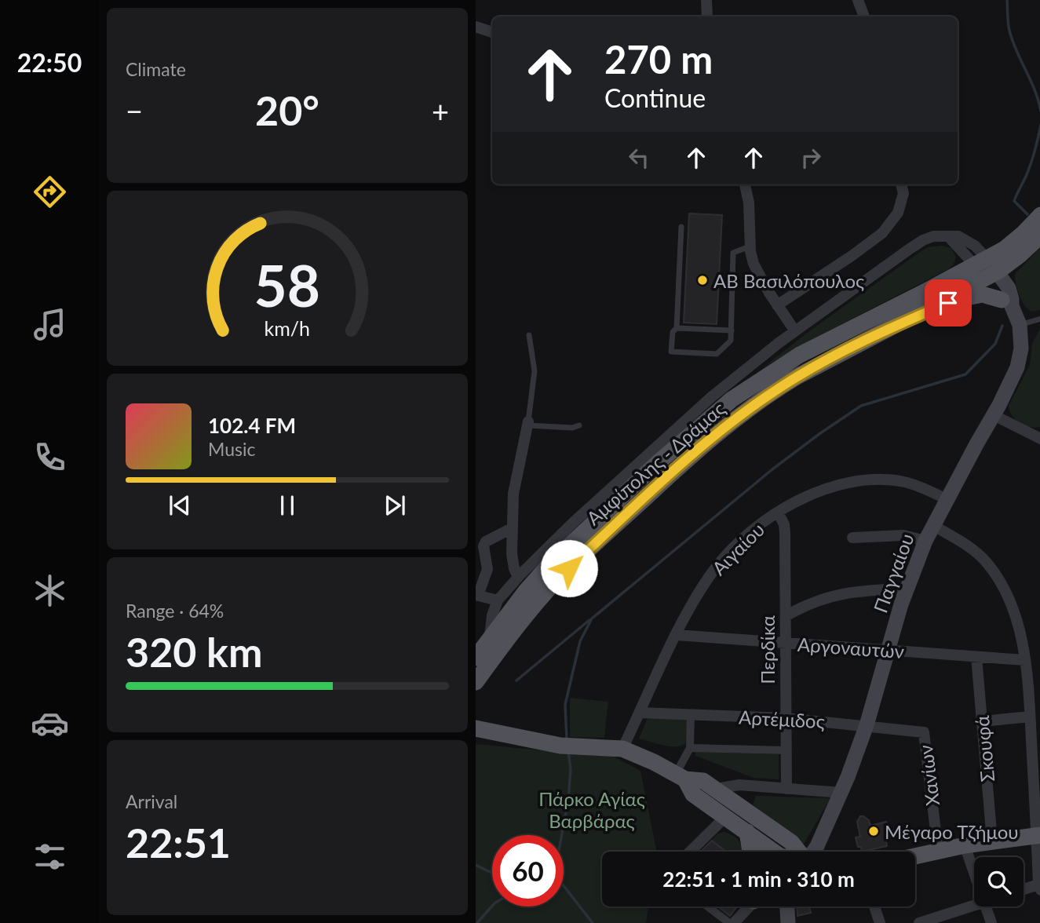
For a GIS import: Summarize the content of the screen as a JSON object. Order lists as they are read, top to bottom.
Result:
{
  "streets": {
    "main road": ["Αμφίπολης - Δράμας", "Παγγαίου"],
    "street": [
      "Αιγαίου",
      "Αργοναυτών",
      "Περδίκα",
      "Αρτέμιδος",
      "Σκουφά",
      "Χανίων"
    ]
  },
  "crossings": [
    ["Αιγαίου", "Παγγαίου"],
    ["Αιγαίου", "Αργοναυτών"],
    ["Αιγαίου", "Περδίκα"],
    ["Αιγαίου", "Αρτέμιδος"],
    ["Παγγαίου", "Αργοναυτών"],
    ["Παγγαίου", "Αρτέμιδος"],
    ["Αργοναυτών", "Περδίκα"],
    ["Αργοναυτών", "Σκουφά"],
    ["Περδίκα", "Αρτέμιδος"],
    ["Αρτέμιδος", "Χανίων"]
  ],
  "parks": ["Πάρκο Αγίας Βαρβάρας"],
  "places": ["ΑΒ Βασιλόπουλος", "Μέγαρο Τζήμου"],
  "page": {
    "tabs": "22:50",
    "tile": [
      "Climate",
      ["Range · 64%", "320 km"],
      ["Arrival", "22:51"]
    ],
    "turn": ["270 m", "Continue"],
    "heat": ["−", "20°", "+"],
    "song": ["102.4 FM", "Music"],
    "limit": "60",
    "trip": "22:51 · 1 min · 310 m",
    "gauge": ["58", "km/h"]
  }
}
